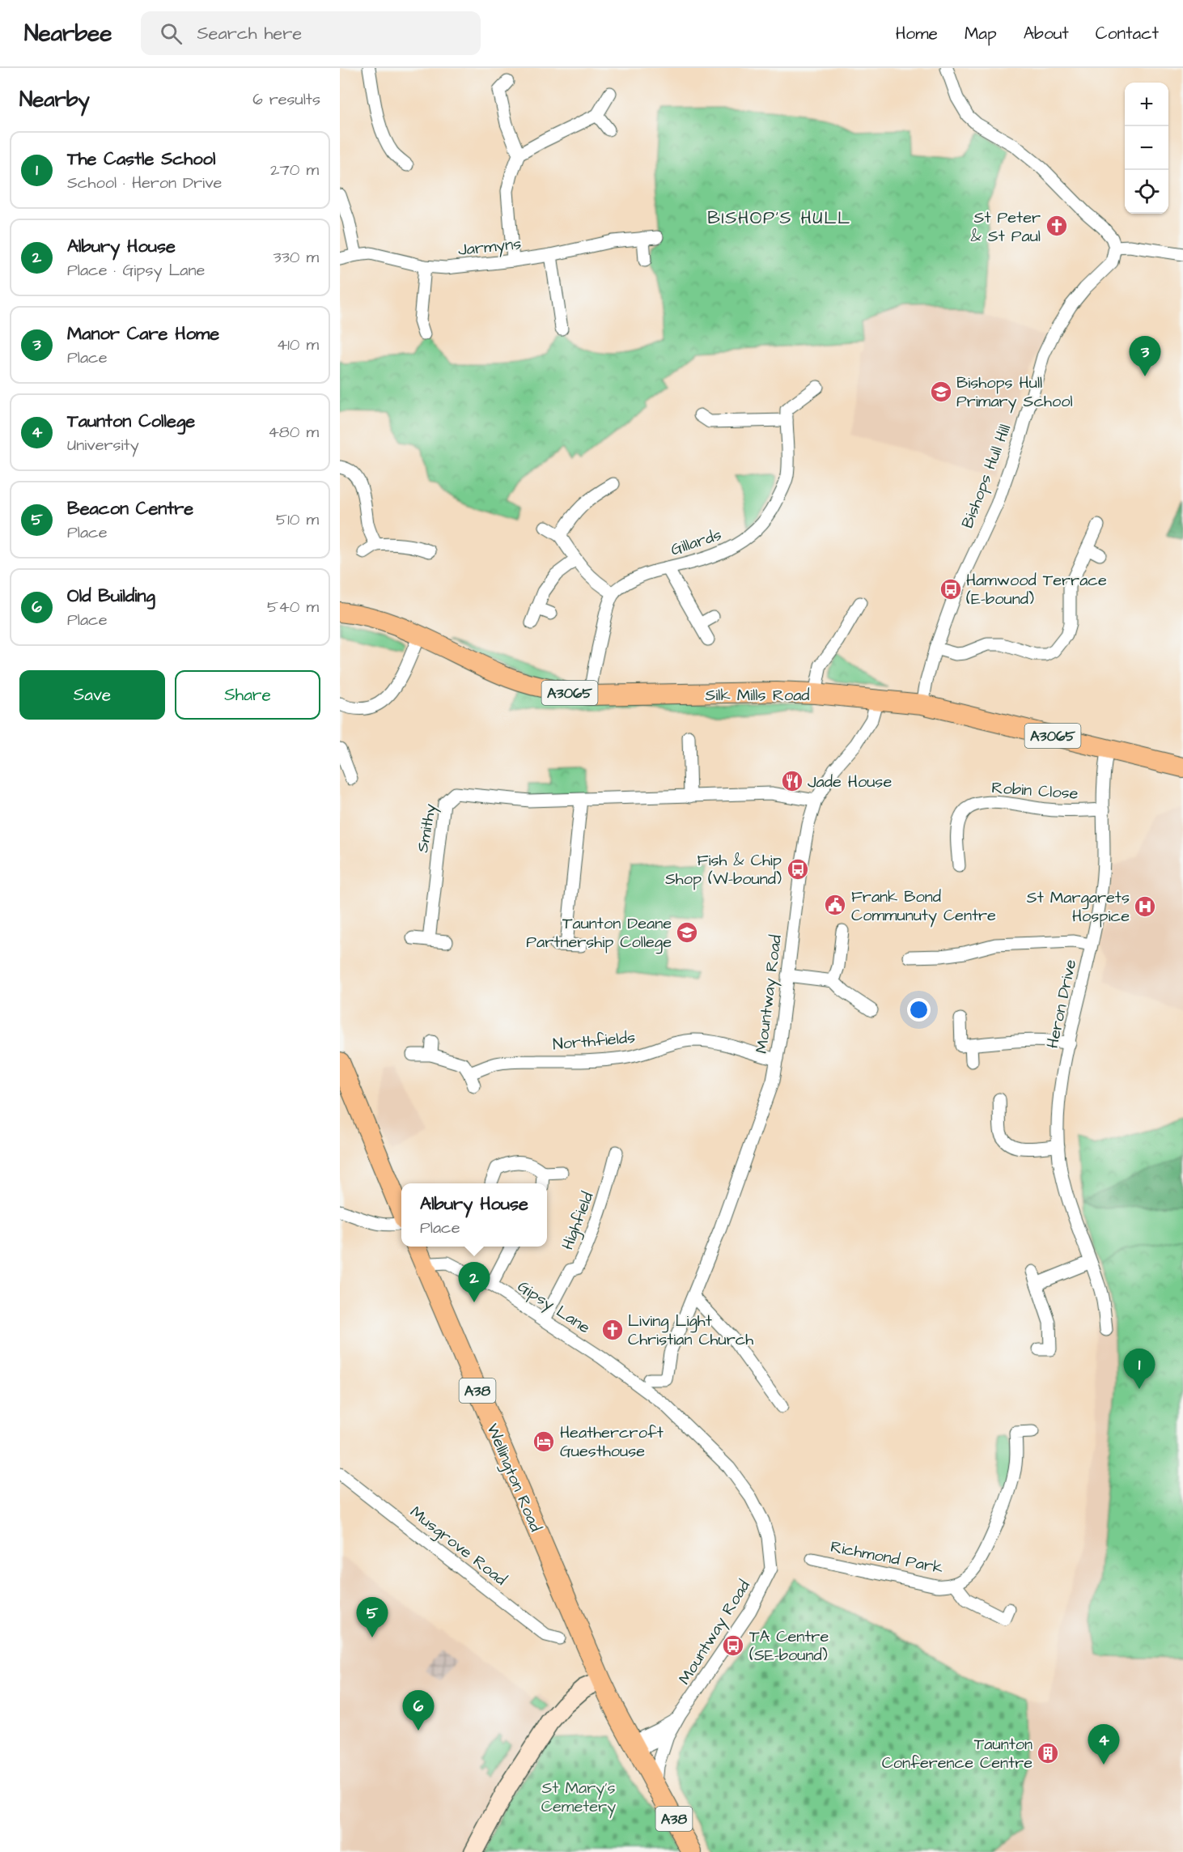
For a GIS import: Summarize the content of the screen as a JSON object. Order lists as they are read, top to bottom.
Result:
{
  "streets": {
    "main road": [
      "A3065",
      "Silk Mills Road",
      "A38",
      "Wellington Road"
    ],
    "street": [
      "Jarmyns",
      "Bishops Hull Hill",
      "Gillards",
      "Robin Close",
      "Smithy",
      "Mountway Road",
      "Heron Drive",
      "Northfields",
      "Highfield",
      "Gipsy Lane",
      "Musgrove Road",
      "Richmond Park"
    ]
  },
  "crossings": [
    ["Bishops Hull Hill", "Silk Mills Road"],
    ["Silk Mills Road", "Mountway Road"],
    ["Silk Mills Road", "Heron Drive"],
    ["Robin Close", "Heron Drive"],
    ["Smithy", "Mountway Road"],
    ["Mountway Road", "Northfields"],
    ["Mountway Road", "Gipsy Lane"],
    ["Mountway Road", "A38"],
    ["Highfield", "Gipsy Lane"],
    ["Gipsy Lane", "A38"],
    ["Gipsy Lane", "Wellington Road"],
    ["A38", "Wellington Road"]
  ],
  "districts": ["BISHOP'S HULL"],
  "parks": ["St Mary's Cemetery"],
  "places": {
    "church": ["St Peter & St Paul", "Living Light Christian Church"],
    "school or university": ["Bishops Hull Primary School", "Taunton Deane Partnership College"],
    "bus stop": ["Hamwood Terrace (E-bound)", "Fish & Chip Shop (W-bound)", "TA Centre (SE-bound)"],
    "restaurant": ["Jade House"],
    "public building": ["Frank Bond Communuty Centre"],
    "hospital": ["St Margarets Hospice"],
    "hotel": ["Heathercroft Guesthouse"],
    "building": ["Taunton Conference Centre"]
  },
  "page": {
    "header": "Nearbee",
    "search": "Search here",
    "nav": [
      "Home",
      "Map",
      "About",
      "Contact"
    ],
    "heading": ["Nearby", "6 results"],
    "map_buttons": ["+", "−"],
    "list": [
      {
        "mark": "1",
        "name": "The Castle School",
        "note": "School · Heron Drive",
        "value": "270 m"
      },
      {
        "mark": "2",
        "name": "Albury House",
        "note": "Place · Gipsy Lane",
        "value": "330 m"
      },
      {
        "mark": "3",
        "name": "Manor Care Home",
        "note": "Place",
        "value": "410 m"
      },
      {
        "mark": "4",
        "name": "Taunton College",
        "note": "University",
        "value": "480 m"
      },
      {
        "mark": "5",
        "name": "Beacon Centre",
        "note": "Place",
        "value": "510 m"
      },
      {
        "mark": "6",
        "name": "Old Building",
        "note": "Place",
        "value": "540 m"
      }
    ],
    "pins": [
      "3",
      "2",
      "1",
      "5",
      "6",
      "4"
    ],
    "buttons": ["Save", "Share"],
    "popup": ["Albury House", "Place"]
  }
}
